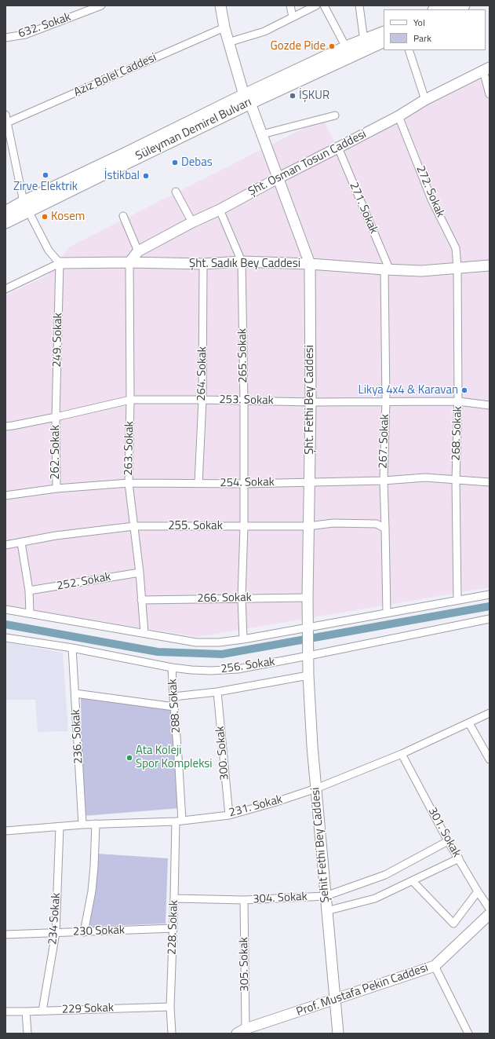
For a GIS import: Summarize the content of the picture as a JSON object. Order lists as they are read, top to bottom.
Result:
{
  "streets": {
    "main road": ["Süleyman Demirel Bulvarı"],
    "street": [
      "632. Sokak",
      "Aziz Bölel Caddesi",
      "Şht. Osman Tosun Caddesi",
      "272. Sokak",
      "271. Sokak",
      "Şht. Sadık Bey Caddesi",
      "249. Sokak",
      "265. Sokak",
      "264. Sokak",
      "Şht. Fethi Bey Caddesi",
      "253. Sokak",
      "268. Sokak",
      "267. Sokak",
      "263. Sokak",
      "262. Sokak",
      "254. Sokak",
      "255. Sokak",
      "252. Sokak",
      "266. Sokak",
      "256. Sokak",
      "288. Sokak",
      "236. Sokak",
      "300. Sokak",
      "231. Sokak",
      "301. Sokak",
      "Şehit Fethi Bey Caddesi",
      "304. Sokak",
      "234 Sokak",
      "228. Sokak",
      "230 Sokak",
      "305. Sokak",
      "Prof. Mustafa Pekin Caddesi",
      "229 Sokak"
    ]
  },
  "crossings": [
    ["Aziz Bölel Caddesi", "Şht. Fethi Bey Caddesi"],
    ["Süleyman Demirel Bulvarı", "Şht. Fethi Bey Caddesi"],
    ["Şht. Osman Tosun Caddesi", "272. Sokak"],
    ["Şht. Osman Tosun Caddesi", "271. Sokak"],
    ["Şht. Osman Tosun Caddesi", "Şht. Sadık Bey Caddesi"],
    ["Şht. Osman Tosun Caddesi", "265. Sokak"],
    ["Şht. Osman Tosun Caddesi", "Şht. Fethi Bey Caddesi"],
    ["Şht. Osman Tosun Caddesi", "263. Sokak"],
    ["272. Sokak", "Şht. Sadık Bey Caddesi"],
    ["272. Sokak", "268. Sokak"],
    ["271. Sokak", "Şht. Sadık Bey Caddesi"],
    ["271. Sokak", "267. Sokak"],
    ["Şht. Sadık Bey Caddesi", "249. Sokak"],
    ["Şht. Sadık Bey Caddesi", "265. Sokak"],
    ["Şht. Sadık Bey Caddesi", "264. Sokak"],
    ["Şht. Sadık Bey Caddesi", "Şht. Fethi Bey Caddesi"],
    ["Şht. Sadık Bey Caddesi", "268. Sokak"],
    ["Şht. Sadık Bey Caddesi", "267. Sokak"],
    ["Şht. Sadık Bey Caddesi", "263. Sokak"],
    ["249. Sokak", "253. Sokak"],
    ["249. Sokak", "262. Sokak"],
    ["265. Sokak", "253. Sokak"],
    ["265. Sokak", "254. Sokak"],
    ["265. Sokak", "255. Sokak"],
    ["265. Sokak", "266. Sokak"],
    ["264. Sokak", "253. Sokak"],
    ["264. Sokak", "254. Sokak"],
    ["Şht. Fethi Bey Caddesi", "253. Sokak"],
    ["Şht. Fethi Bey Caddesi", "254. Sokak"],
    ["Şht. Fethi Bey Caddesi", "255. Sokak"],
    ["Şht. Fethi Bey Caddesi", "266. Sokak"],
    ["Şht. Fethi Bey Caddesi", "256. Sokak"],
    ["Şht. Fethi Bey Caddesi", "Şehit Fethi Bey Caddesi"],
    ["253. Sokak", "268. Sokak"],
    ["253. Sokak", "267. Sokak"],
    ["253. Sokak", "263. Sokak"],
    ["253. Sokak", "262. Sokak"],
    ["268. Sokak", "254. Sokak"],
    ["267. Sokak", "254. Sokak"],
    ["267. Sokak", "255. Sokak"],
    ["263. Sokak", "254. Sokak"],
    ["263. Sokak", "255. Sokak"],
    ["263. Sokak", "252. Sokak"],
    ["263. Sokak", "266. Sokak"],
    ["262. Sokak", "254. Sokak"],
    ["256. Sokak", "288. Sokak"],
    ["256. Sokak", "236. Sokak"],
    ["256. Sokak", "Şehit Fethi Bey Caddesi"],
    ["288. Sokak", "231. Sokak"],
    ["288. Sokak", "228. Sokak"],
    ["236. Sokak", "231. Sokak"],
    ["300. Sokak", "231. Sokak"],
    ["231. Sokak", "301. Sokak"],
    ["231. Sokak", "Şehit Fethi Bey Caddesi"],
    ["231. Sokak", "234 Sokak"],
    ["231. Sokak", "228. Sokak"],
    ["301. Sokak", "304. Sokak"],
    ["Şehit Fethi Bey Caddesi", "304. Sokak"],
    ["Şehit Fethi Bey Caddesi", "Prof. Mustafa Pekin Caddesi"],
    ["304. Sokak", "228. Sokak"],
    ["304. Sokak", "305. Sokak"],
    ["234 Sokak", "230 Sokak"],
    ["234 Sokak", "229 Sokak"],
    ["228. Sokak", "230 Sokak"],
    ["228. Sokak", "229 Sokak"],
    ["305. Sokak", "Prof. Mustafa Pekin Caddesi"]
  ],
  "places": [
    "Gozde Pide",
    "İŞKUR",
    "Debas",
    "Zirve Elektrik",
    "İstikbal",
    "Kosem",
    "Likya 4x4 & Karavan",
    "Ata Koleji Spor Kompleksi"
  ],
  "legend": ["Yol", "Park"]
}
